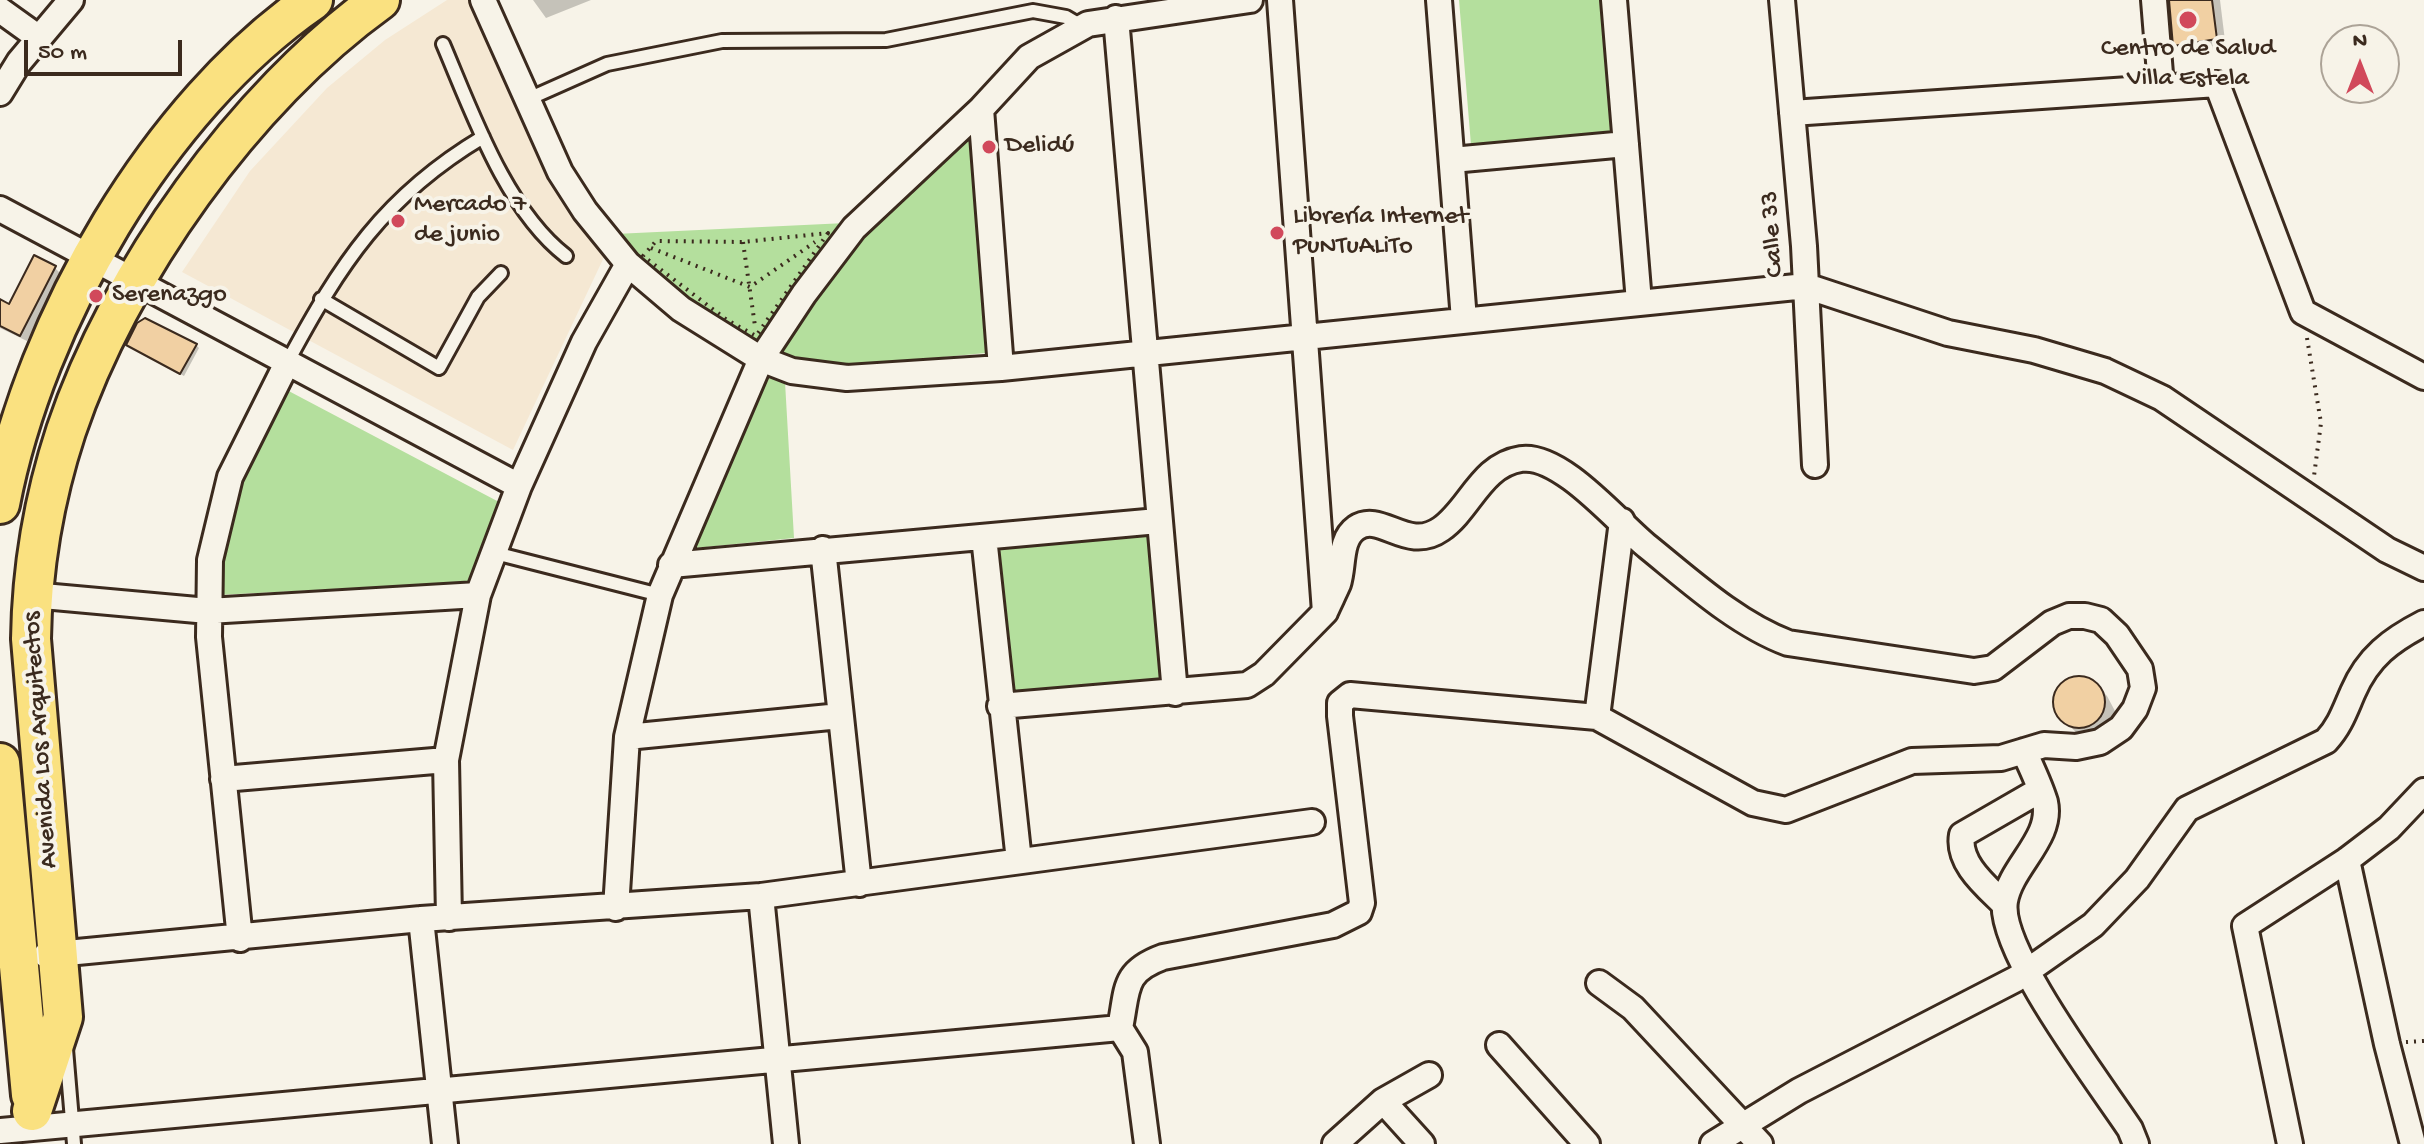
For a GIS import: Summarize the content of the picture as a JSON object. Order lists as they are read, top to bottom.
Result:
{
  "streets": {
    "main road": ["Avenida Los Arquitectos"],
    "street": ["Calle 33"]
  },
  "places": [
    "Centro de Salud Villa Estela",
    "Delidú",
    "Mercado 7 de junio",
    "Librería Internet PuNTuALiTo",
    "Serenazgo"
  ],
  "scale_bar": "50 m",
  "north": "top"
}
